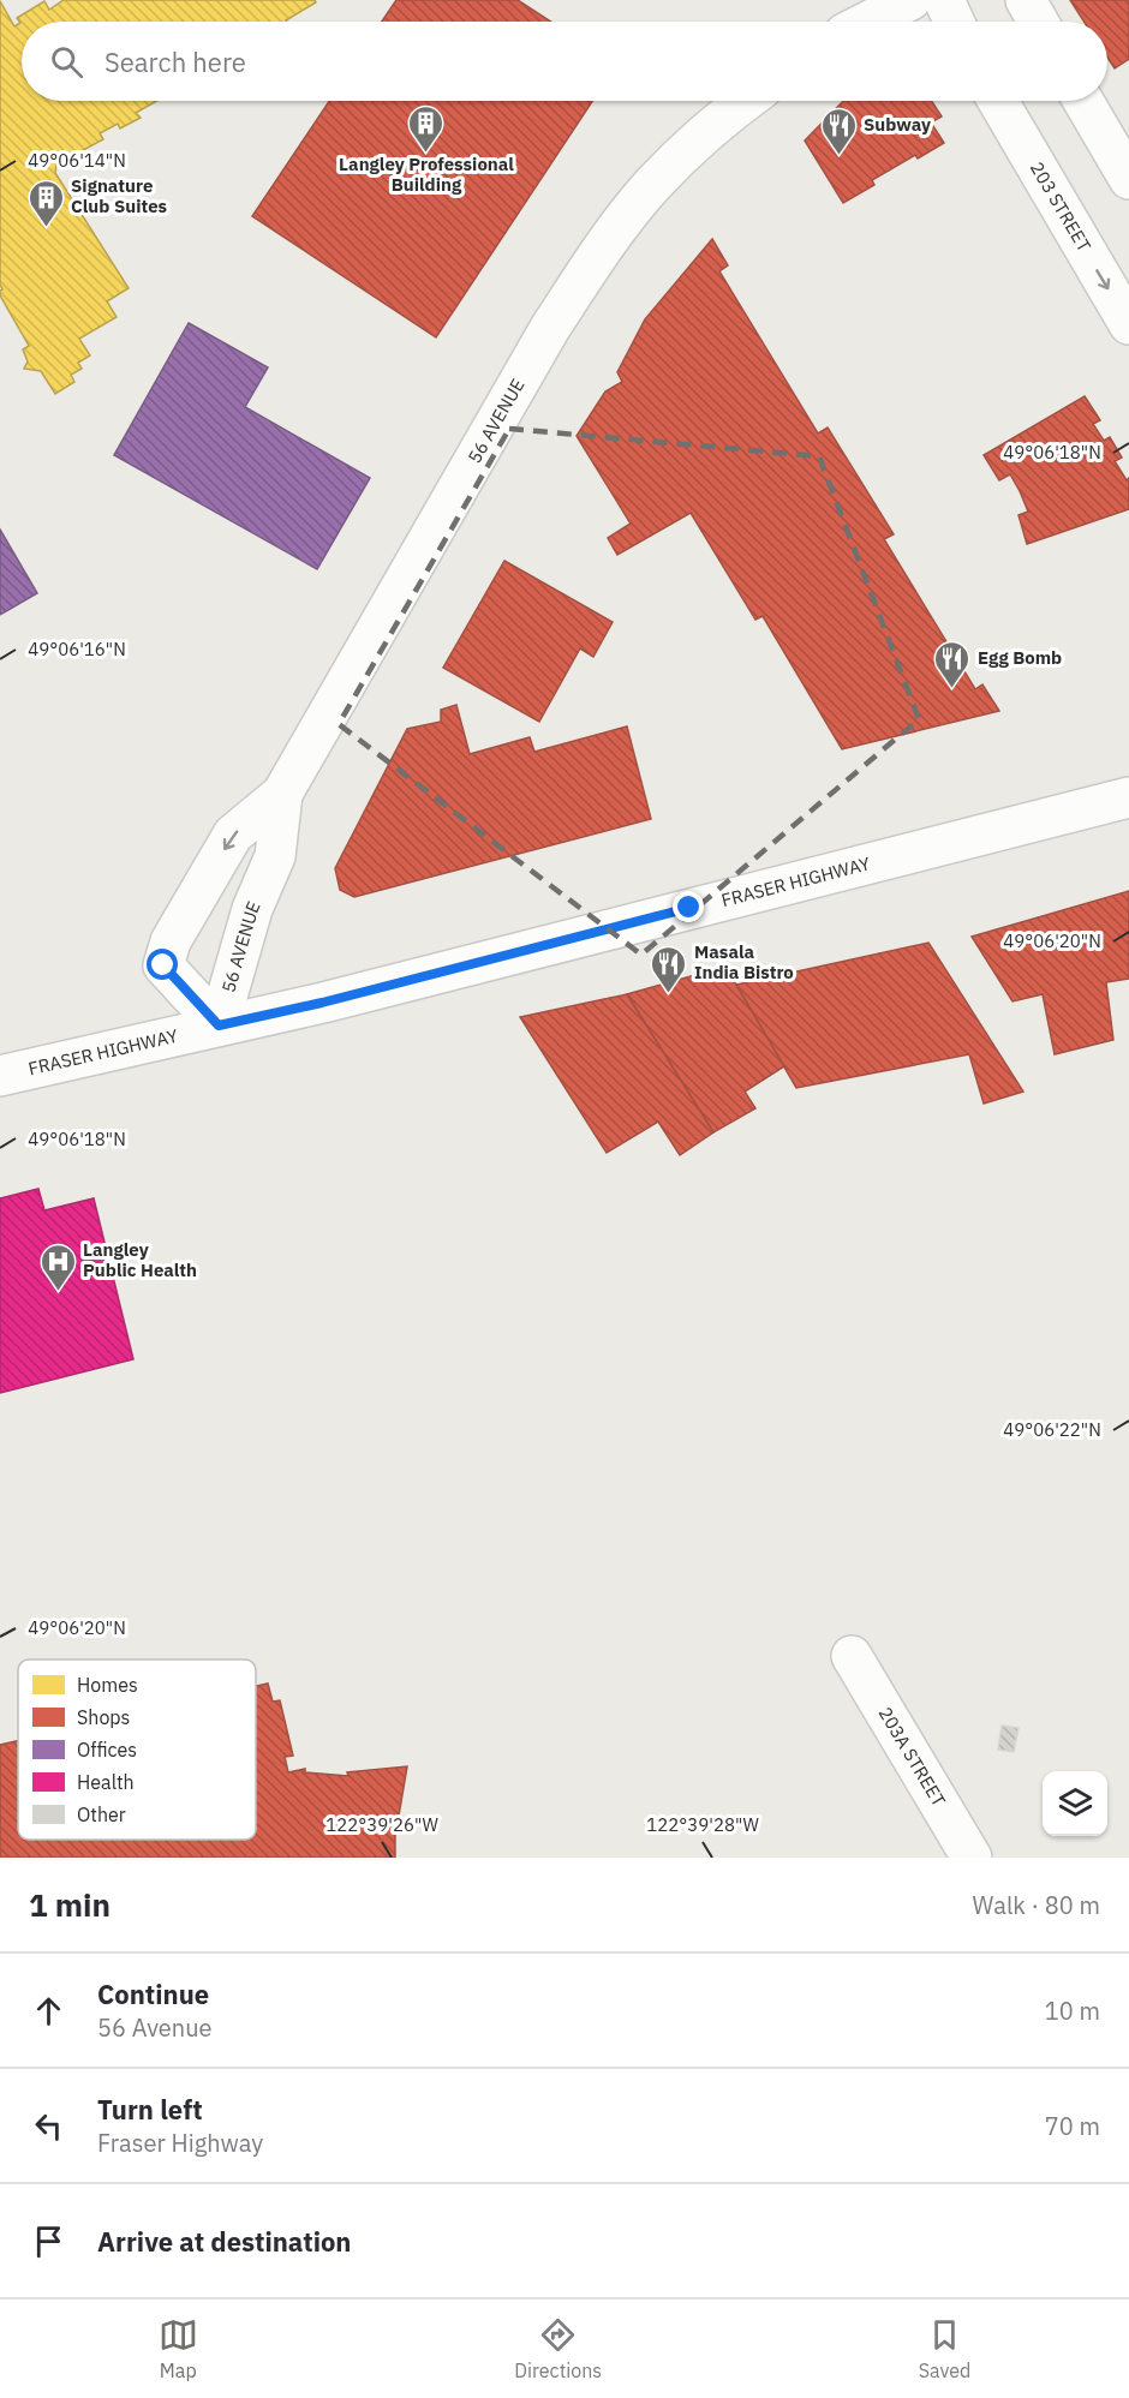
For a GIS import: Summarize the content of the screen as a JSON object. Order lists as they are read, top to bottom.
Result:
{
  "streets": {
    "street": [
      "203 STREET",
      "56 AVENUE",
      "FRASER HIGHWAY",
      "203A STREET"
    ]
  },
  "crossings": [
    ["56 AVENUE", "FRASER HIGHWAY"]
  ],
  "places": {
    "building": ["Langley Professional Building", "Signature Club Suites"],
    "restaurant": ["Subway", "Egg Bomb", "Masala India Bistro"],
    "hospital": ["Langley Public Health"]
  },
  "legend": [
    "Homes",
    "Shops",
    "Offices",
    "Health",
    "Other"
  ],
  "page": {
    "search": "Search here",
    "heading": ["1 min", "Walk · 80 m"],
    "list": [
      ["Continue", "56 Avenue", "10 m"],
      ["Turn left", "Fraser Highway", "70 m"],
      "Arrive at destination"
    ],
    "nav": ["Map", "Directions", "Saved"]
  },
  "coordinates": [
    "49°06'14\"N",
    "49°06'18\"N",
    "49°06'16\"N",
    "49°06'20\"N",
    "49°06'22\"N",
    "122°39'26\"W",
    "122°39'28\"W"
  ]
}
